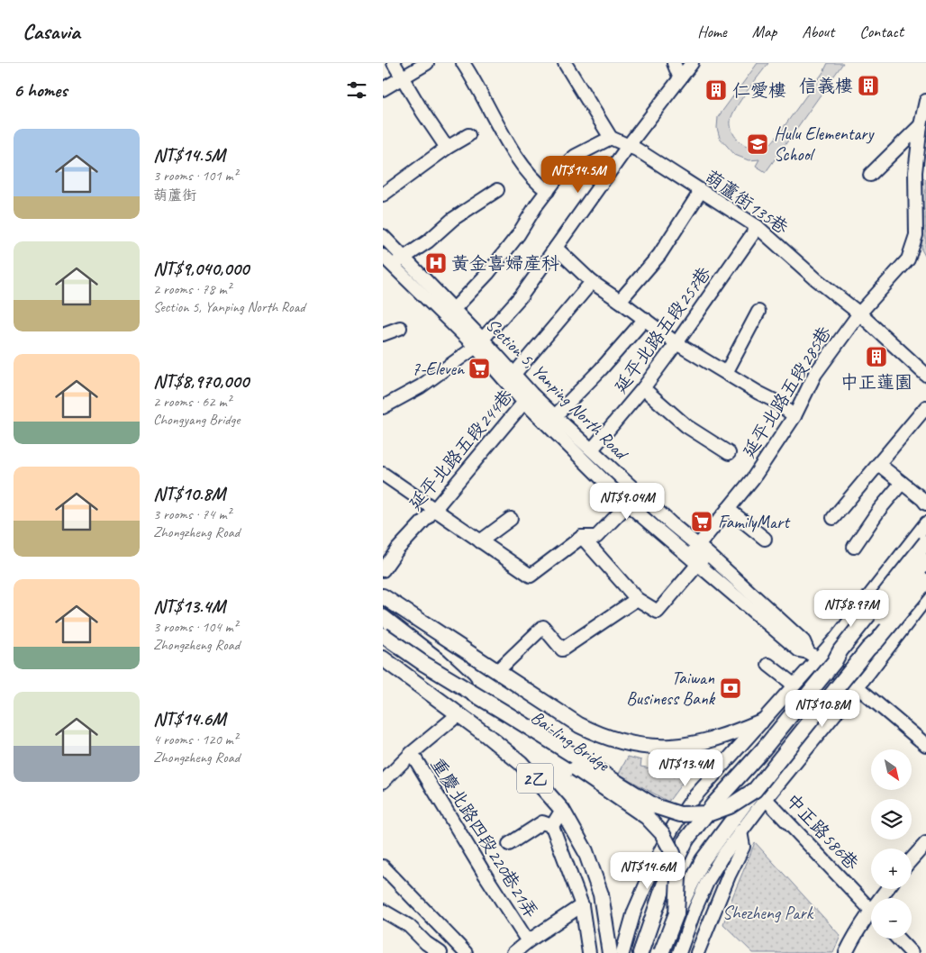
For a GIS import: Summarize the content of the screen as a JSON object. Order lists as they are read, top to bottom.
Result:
{
  "streets": {
    "main road": ["Bai-ling Bridge", "2乙"],
    "street": [
      "葫蘆街135巷",
      "延平北路五段257巷",
      "Section 5, Yanping North Road",
      "延平北路五段285巷",
      "延平北路五段244巷",
      "中正路586巷",
      "重慶北路四段220巷21弄"
    ]
  },
  "crossings": [
    ["葫蘆街135巷", "延平北路五段257巷"],
    ["葫蘆街135巷", "延平北路五段285巷"],
    ["延平北路五段257巷", "Section 5, Yanping North Road"],
    ["Section 5, Yanping North Road", "延平北路五段285巷"],
    ["Section 5, Yanping North Road", "延平北路五段244巷"]
  ],
  "parks": ["Shezheng Park"],
  "places": {
    "building": ["信義樓", "仁愛樓", "中正蓮園"],
    "school or university": ["Hulu Elementary School"],
    "hospital": ["黃金喜婦產科"],
    "supermarket": ["7-Eleven", "FamilyMart"],
    "bank": ["Taiwan Business Bank"]
  },
  "north": "bottom right",
  "page": {
    "header": "Casavia",
    "nav": [
      "Home",
      "Map",
      "About",
      "Contact"
    ],
    "heading": "6 homes",
    "list": [
      {
        "name": "NT$14.5M",
        "note": "3 rooms · 101 m² · 葫蘆街"
      },
      {
        "name": "NT$9,040,000",
        "note": "2 rooms · 78 m² · Section 5, Yanping North Road"
      },
      {
        "name": "NT$8,970,000",
        "note": "2 rooms · 62 m² · Chongyang Bridge"
      },
      {
        "name": "NT$10.8M",
        "note": "3 rooms · 74 m² · Zhongzheng Road"
      },
      {
        "name": "NT$13.4M",
        "note": "3 rooms · 104 m² · Zhongzheng Road"
      },
      {
        "name": "NT$14.6M",
        "note": "4 rooms · 120 m² · Zhongzheng Road"
      }
    ],
    "price": [
      "NT$14.5M",
      "NT$9.04M",
      "NT$8.97M",
      "NT$10.8M",
      "NT$13.4M",
      "NT$14.6M"
    ],
    "map_buttons": ["+", "−"]
  }
}
